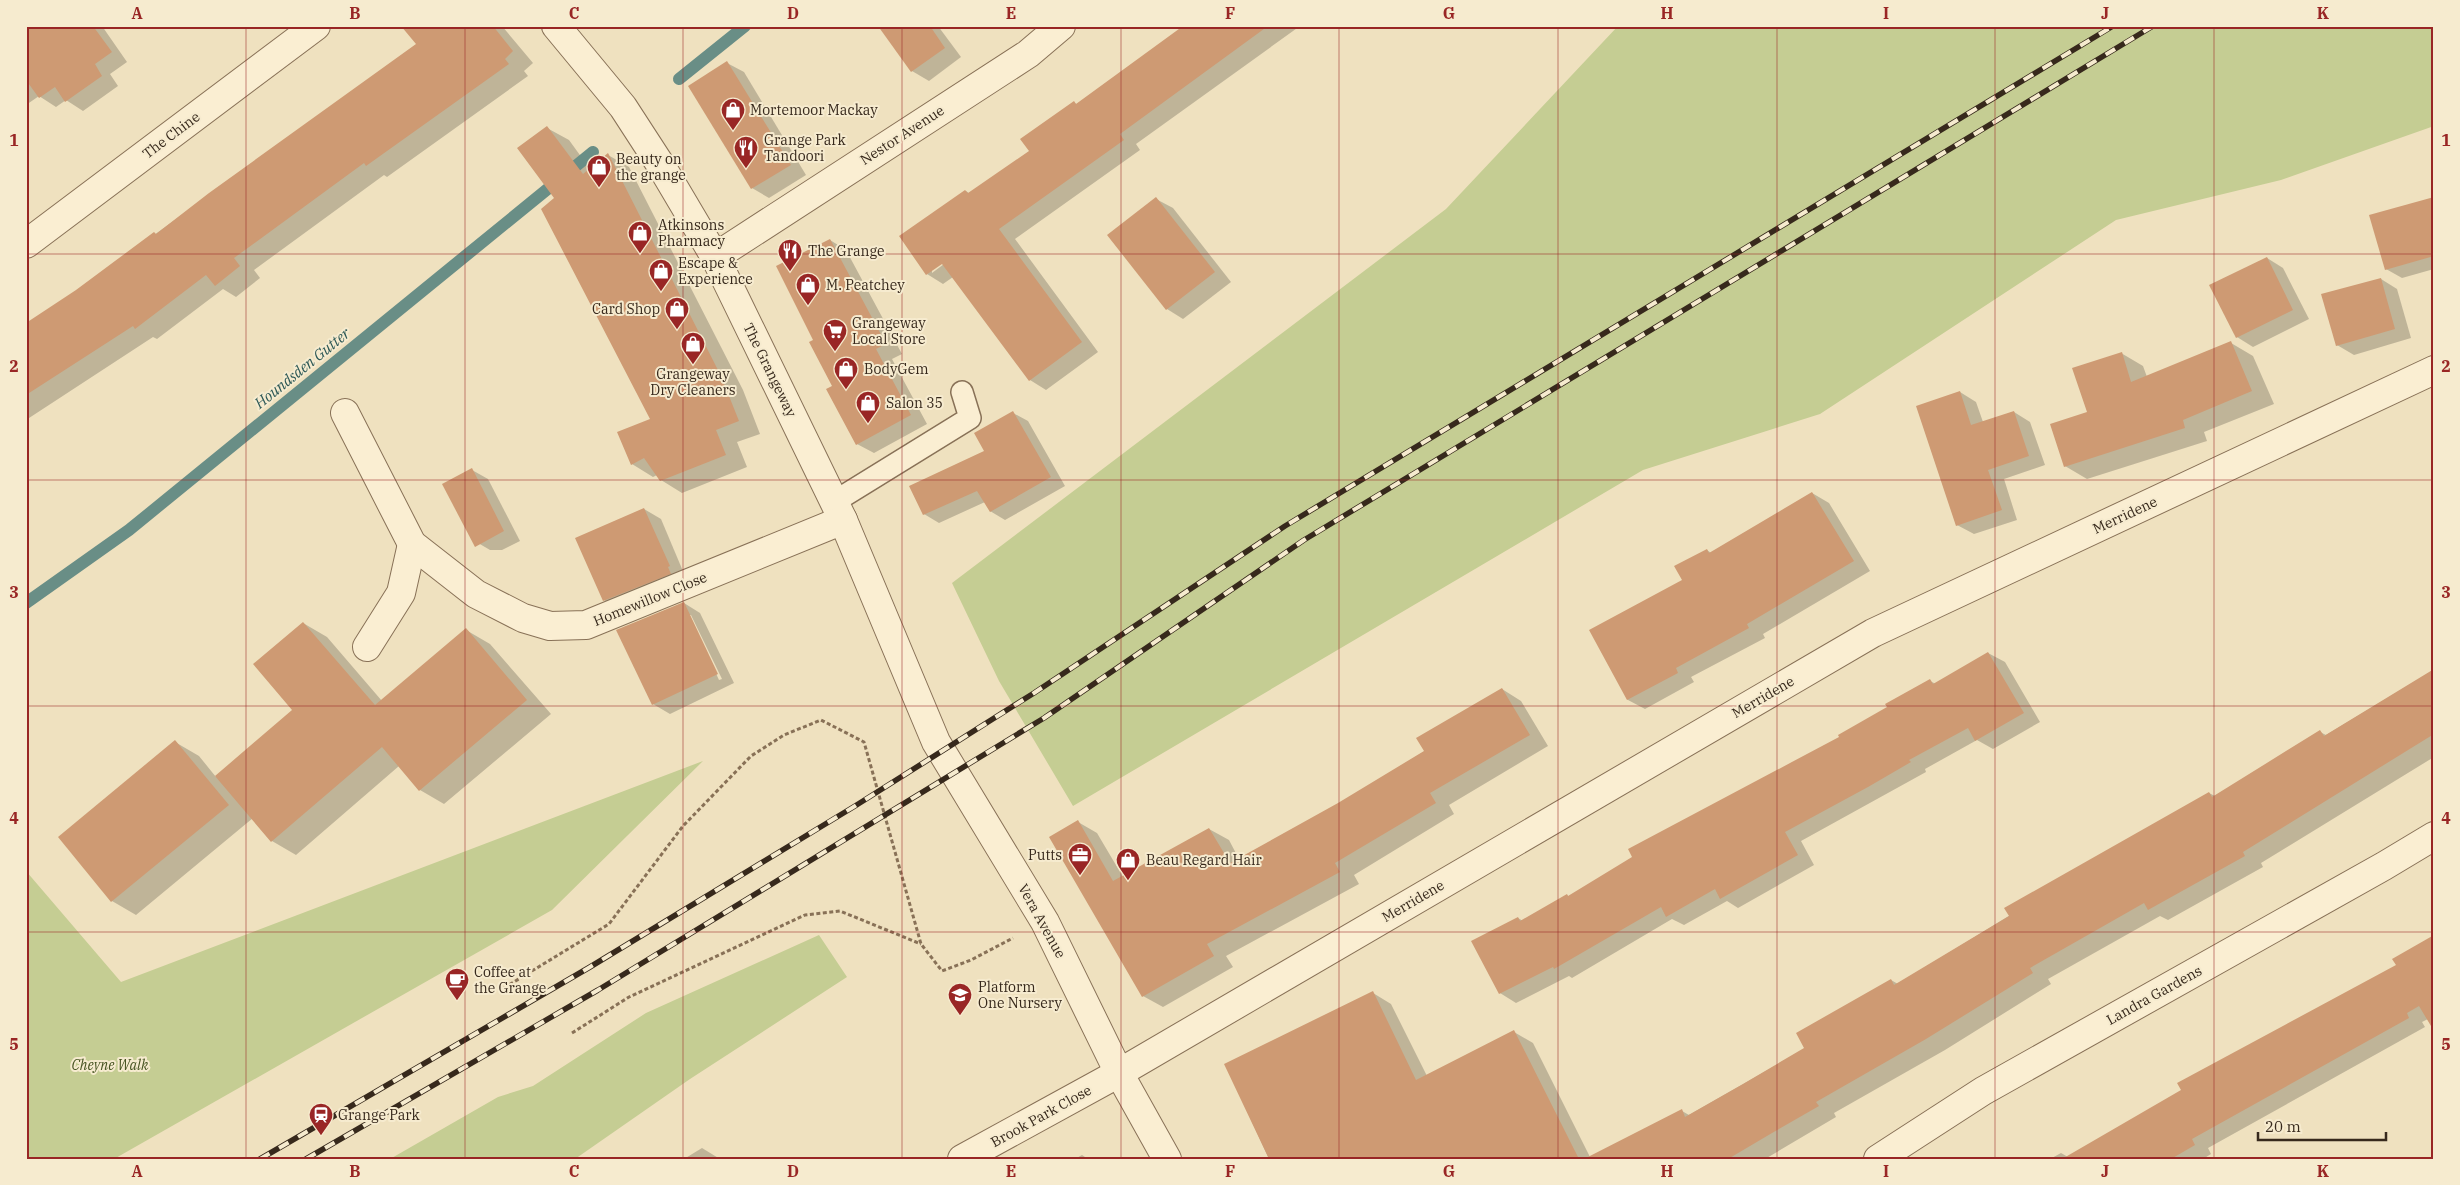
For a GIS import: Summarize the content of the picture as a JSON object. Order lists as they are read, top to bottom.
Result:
{
  "streets": {
    "street": [
      "The Chine",
      "Nestor Avenue",
      "The Grangeway",
      "Merridene",
      "Homewillow Close",
      "Vera Avenue",
      "Landra Gardens",
      "Brook Park Close"
    ]
  },
  "crossings": [
    ["Nestor Avenue", "The Grangeway"],
    ["The Grangeway", "Homewillow Close"],
    ["The Grangeway", "Vera Avenue"],
    ["Merridene", "Vera Avenue"],
    ["Merridene", "Brook Park Close"],
    ["Vera Avenue", "Brook Park Close"]
  ],
  "water": ["Houndsden Gutter"],
  "parks": ["Cheyne Walk"],
  "places": {
    "shop": [
      "Mortemoor Mackay",
      "Beauty on the grange",
      "Atkinsons Pharmacy",
      "Escape & Experience",
      "M. Peatchey",
      "Card Shop",
      "Grangeway Dry Cleaners",
      "BodyGem",
      "Salon 35",
      "Beau Regard Hair"
    ],
    "restaurant": ["Grange Park Tandoori", "The Grange"],
    "supermarket": ["Grangeway Local Store"],
    "office": ["Putts"],
    "cafe": ["Coffee at the Grange"],
    "school or university": ["Platform One Nursery"],
    "station": ["Grange Park"]
  },
  "scale_bar": "20 m",
  "grid": {
    "columns": [
      "A",
      "B",
      "C",
      "D",
      "E",
      "F",
      "G",
      "H",
      "I",
      "J",
      "K"
    ],
    "rows": [
      "1",
      "2",
      "3",
      "4",
      "5"
    ]
  }
}
